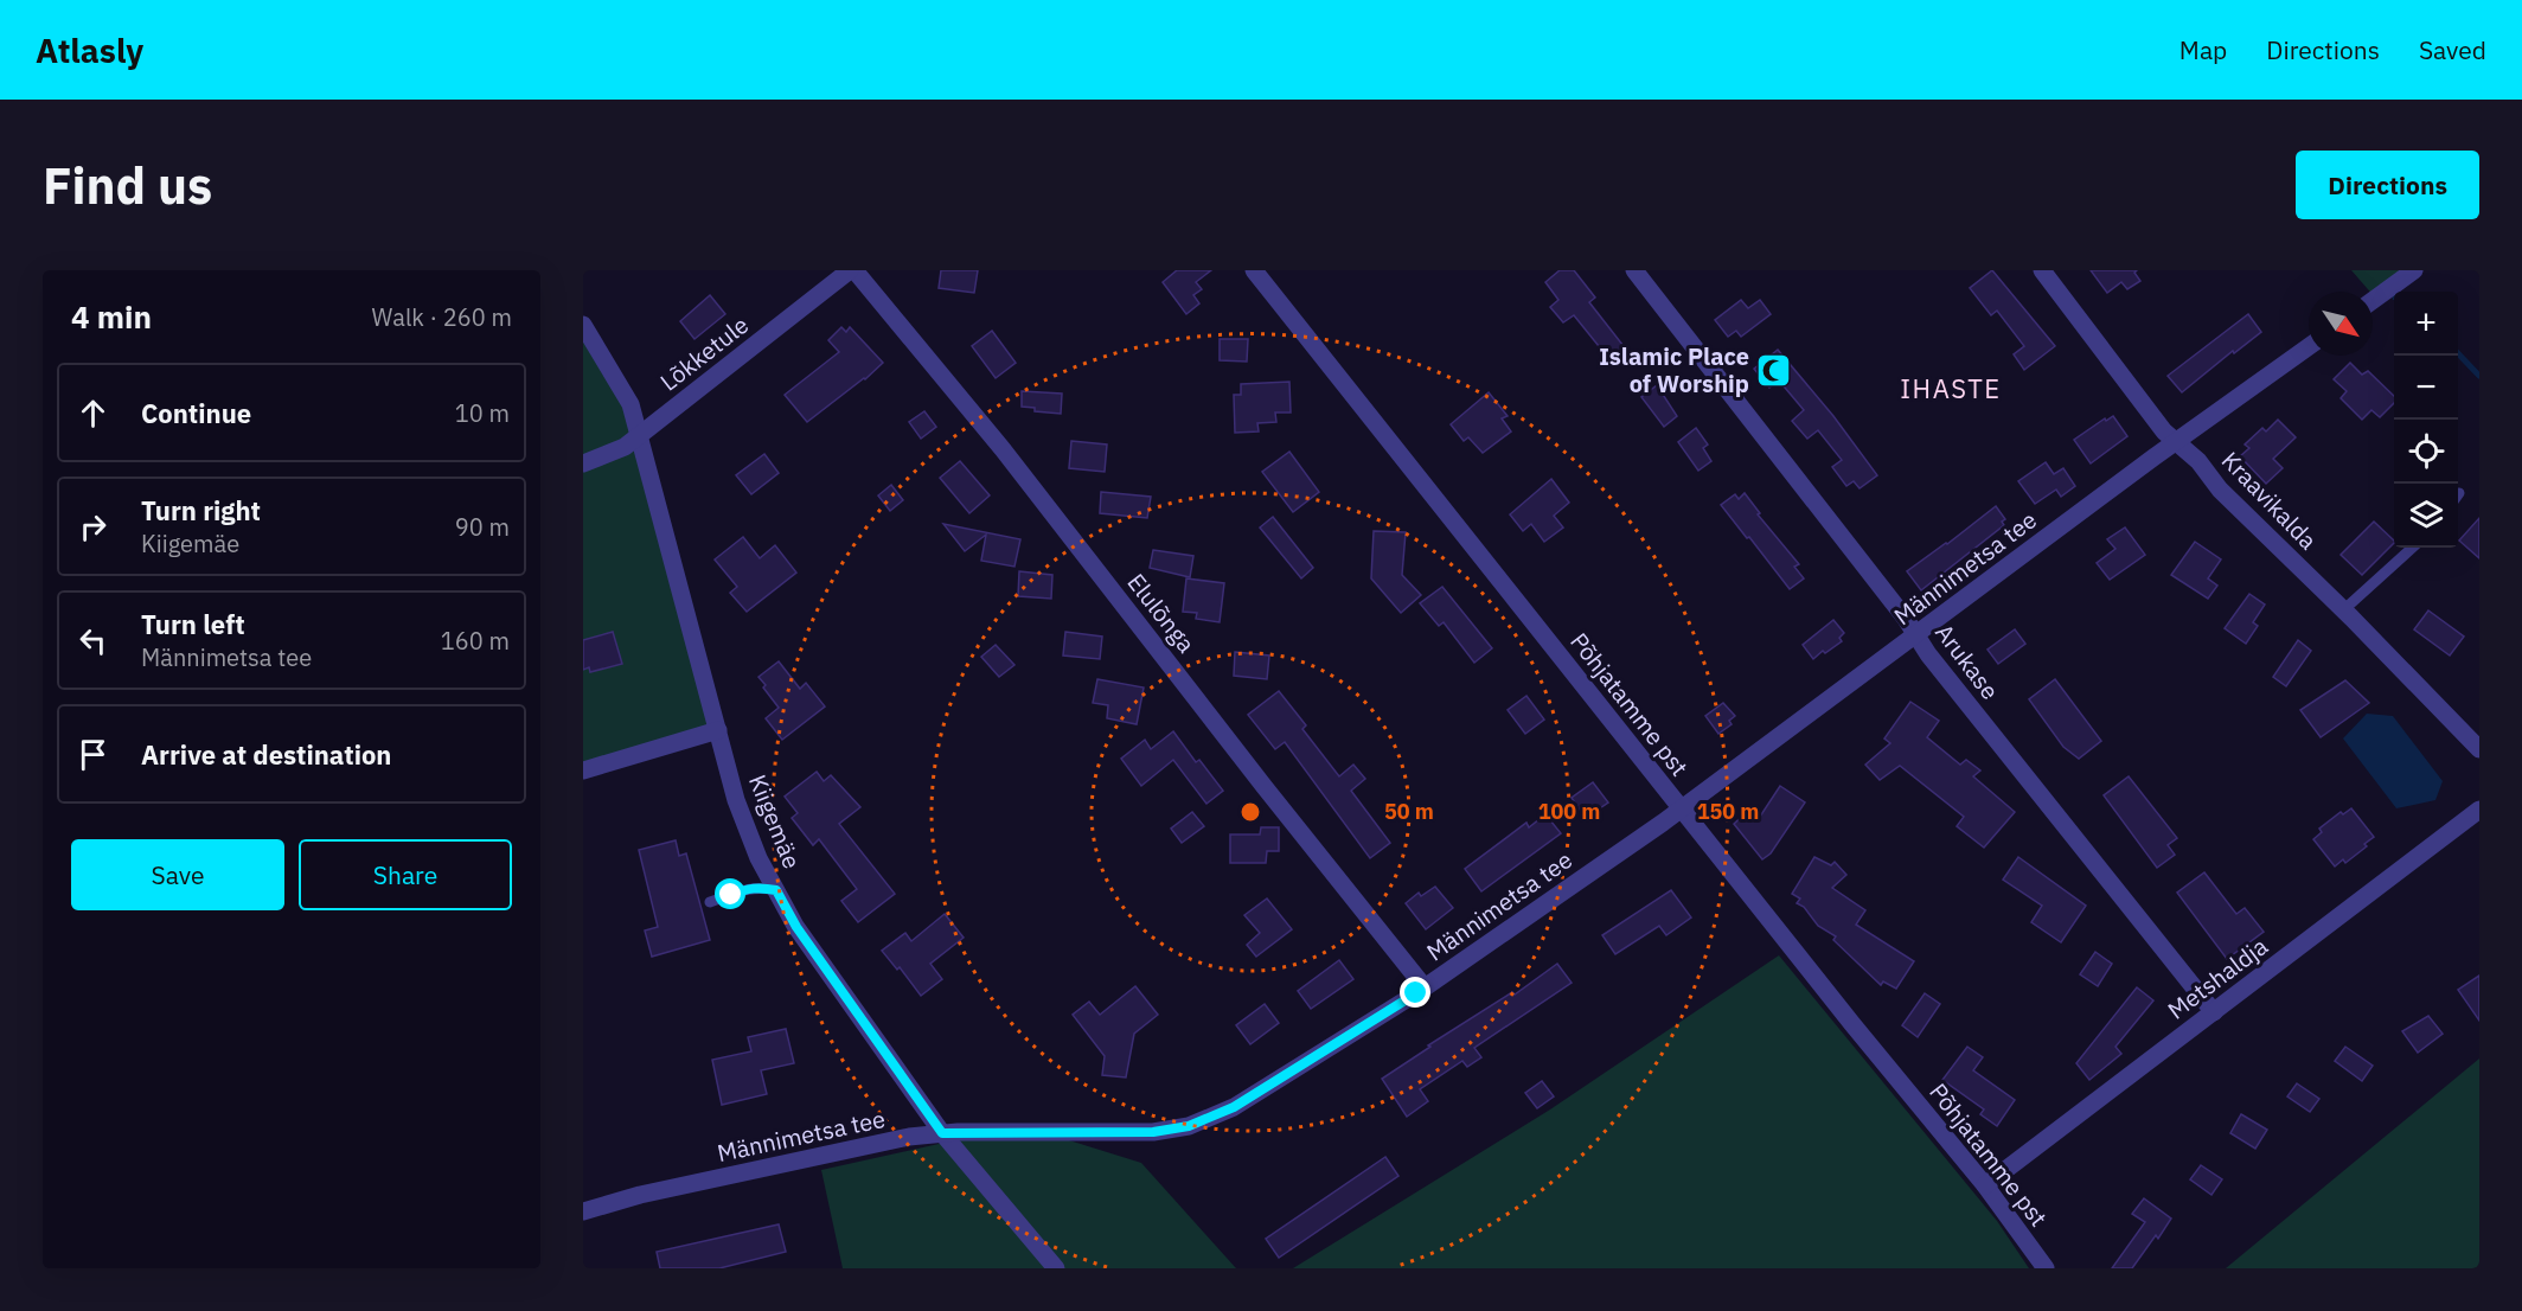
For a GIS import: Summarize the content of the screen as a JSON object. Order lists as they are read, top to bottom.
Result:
{
  "streets": {
    "street": [
      "Lõkketule",
      "Kraavikalda",
      "Männimetsa tee",
      "Elulõnga",
      "Arukase",
      "Põhjatamme pst",
      "Kiigemäe",
      "Metshaldja"
    ]
  },
  "crossings": [
    ["Lõkketule", "Elulõnga"],
    ["Lõkketule", "Kiigemäe"],
    ["Kraavikalda", "Männimetsa tee"],
    ["Männimetsa tee", "Elulõnga"],
    ["Männimetsa tee", "Arukase"],
    ["Männimetsa tee", "Põhjatamme pst"],
    ["Männimetsa tee", "Kiigemäe"],
    ["Arukase", "Metshaldja"],
    ["Põhjatamme pst", "Metshaldja"]
  ],
  "districts": ["IHASTE"],
  "places": {
    "mosque": ["Islamic Place of Worship"]
  },
  "north": "bottom right",
  "page": {
    "header": "Atlasly",
    "nav": ["Map", "Directions", "Saved"],
    "buttons": [
      "Directions",
      ["Save", "Share"]
    ],
    "title": "Find us",
    "heading": ["4 min", "Walk · 260 m"],
    "map_buttons": ["+", "−"],
    "list": [
      ["Continue", "10 m"],
      ["Turn right", "Kiigemäe", "90 m"],
      ["Turn left", "Männimetsa tee", "160 m"],
      "Arrive at destination"
    ]
  },
  "rings": ["50 m", "100 m", "150 m"]
}
